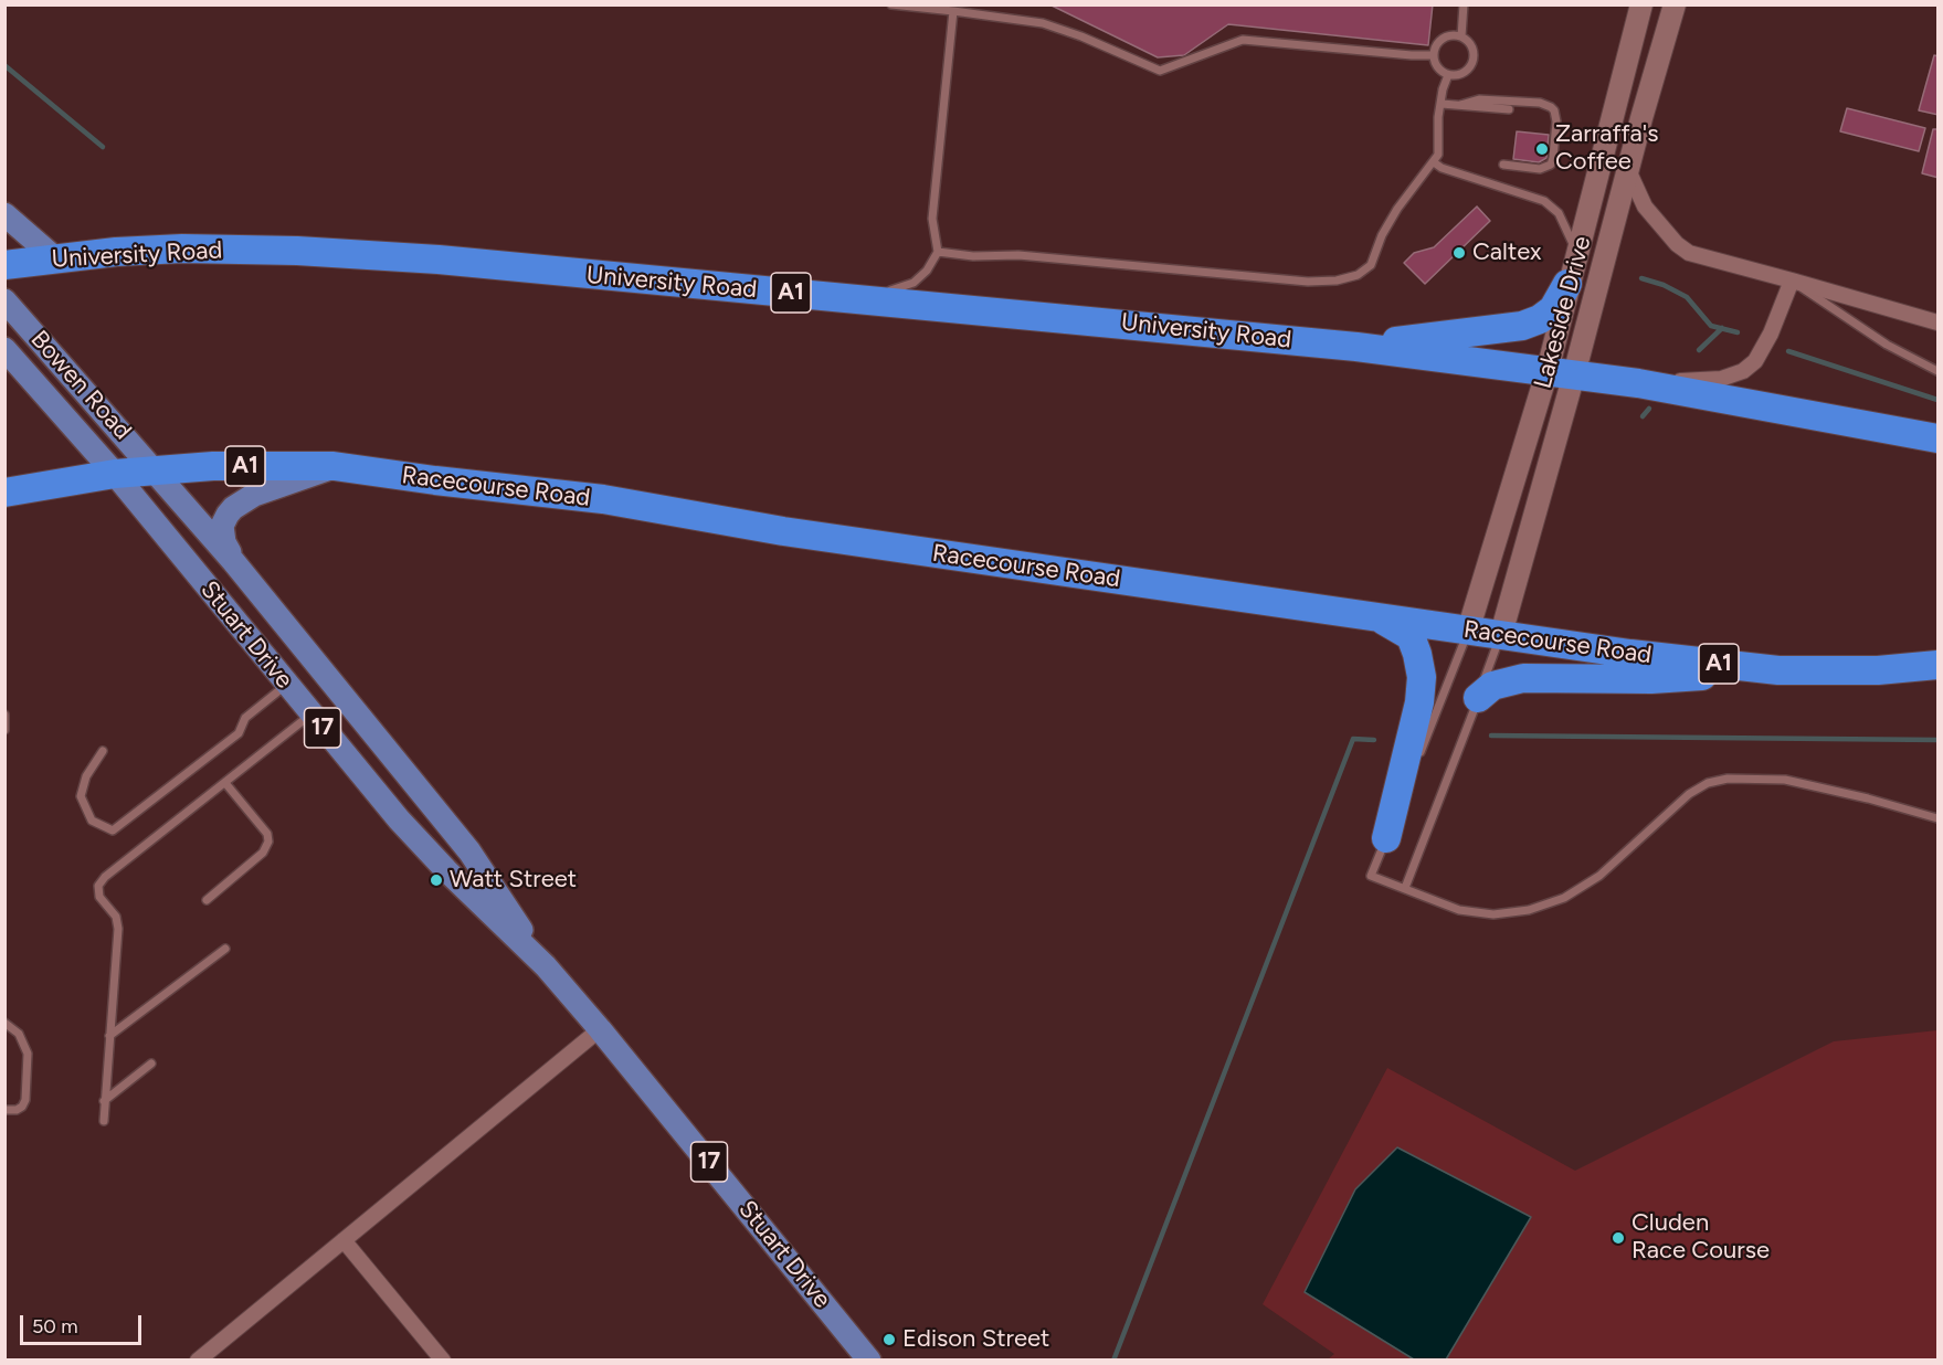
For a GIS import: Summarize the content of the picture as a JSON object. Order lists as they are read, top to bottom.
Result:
{
  "streets": {
    "highway": ["University Road", "A1", "Racecourse Road"],
    "main road": ["Bowen Road", "Stuart Drive", "17"],
    "street": ["Lakeside Drive"]
  },
  "crossings": [
    ["University Road", "A1"],
    ["University Road", "Lakeside Drive"],
    ["A1", "Lakeside Drive"],
    ["A1", "Bowen Road"],
    ["A1", "Racecourse Road"],
    ["A1", "Stuart Drive"],
    ["Lakeside Drive", "Racecourse Road"],
    ["Bowen Road", "Racecourse Road"],
    ["Bowen Road", "Stuart Drive"],
    ["Racecourse Road", "Stuart Drive"]
  ],
  "places": [
    "Zarraffa's Coffee",
    "Caltex",
    "Watt Street",
    "Cluden Race Course",
    "Edison Street"
  ],
  "scale_bar": "50 m"
}
